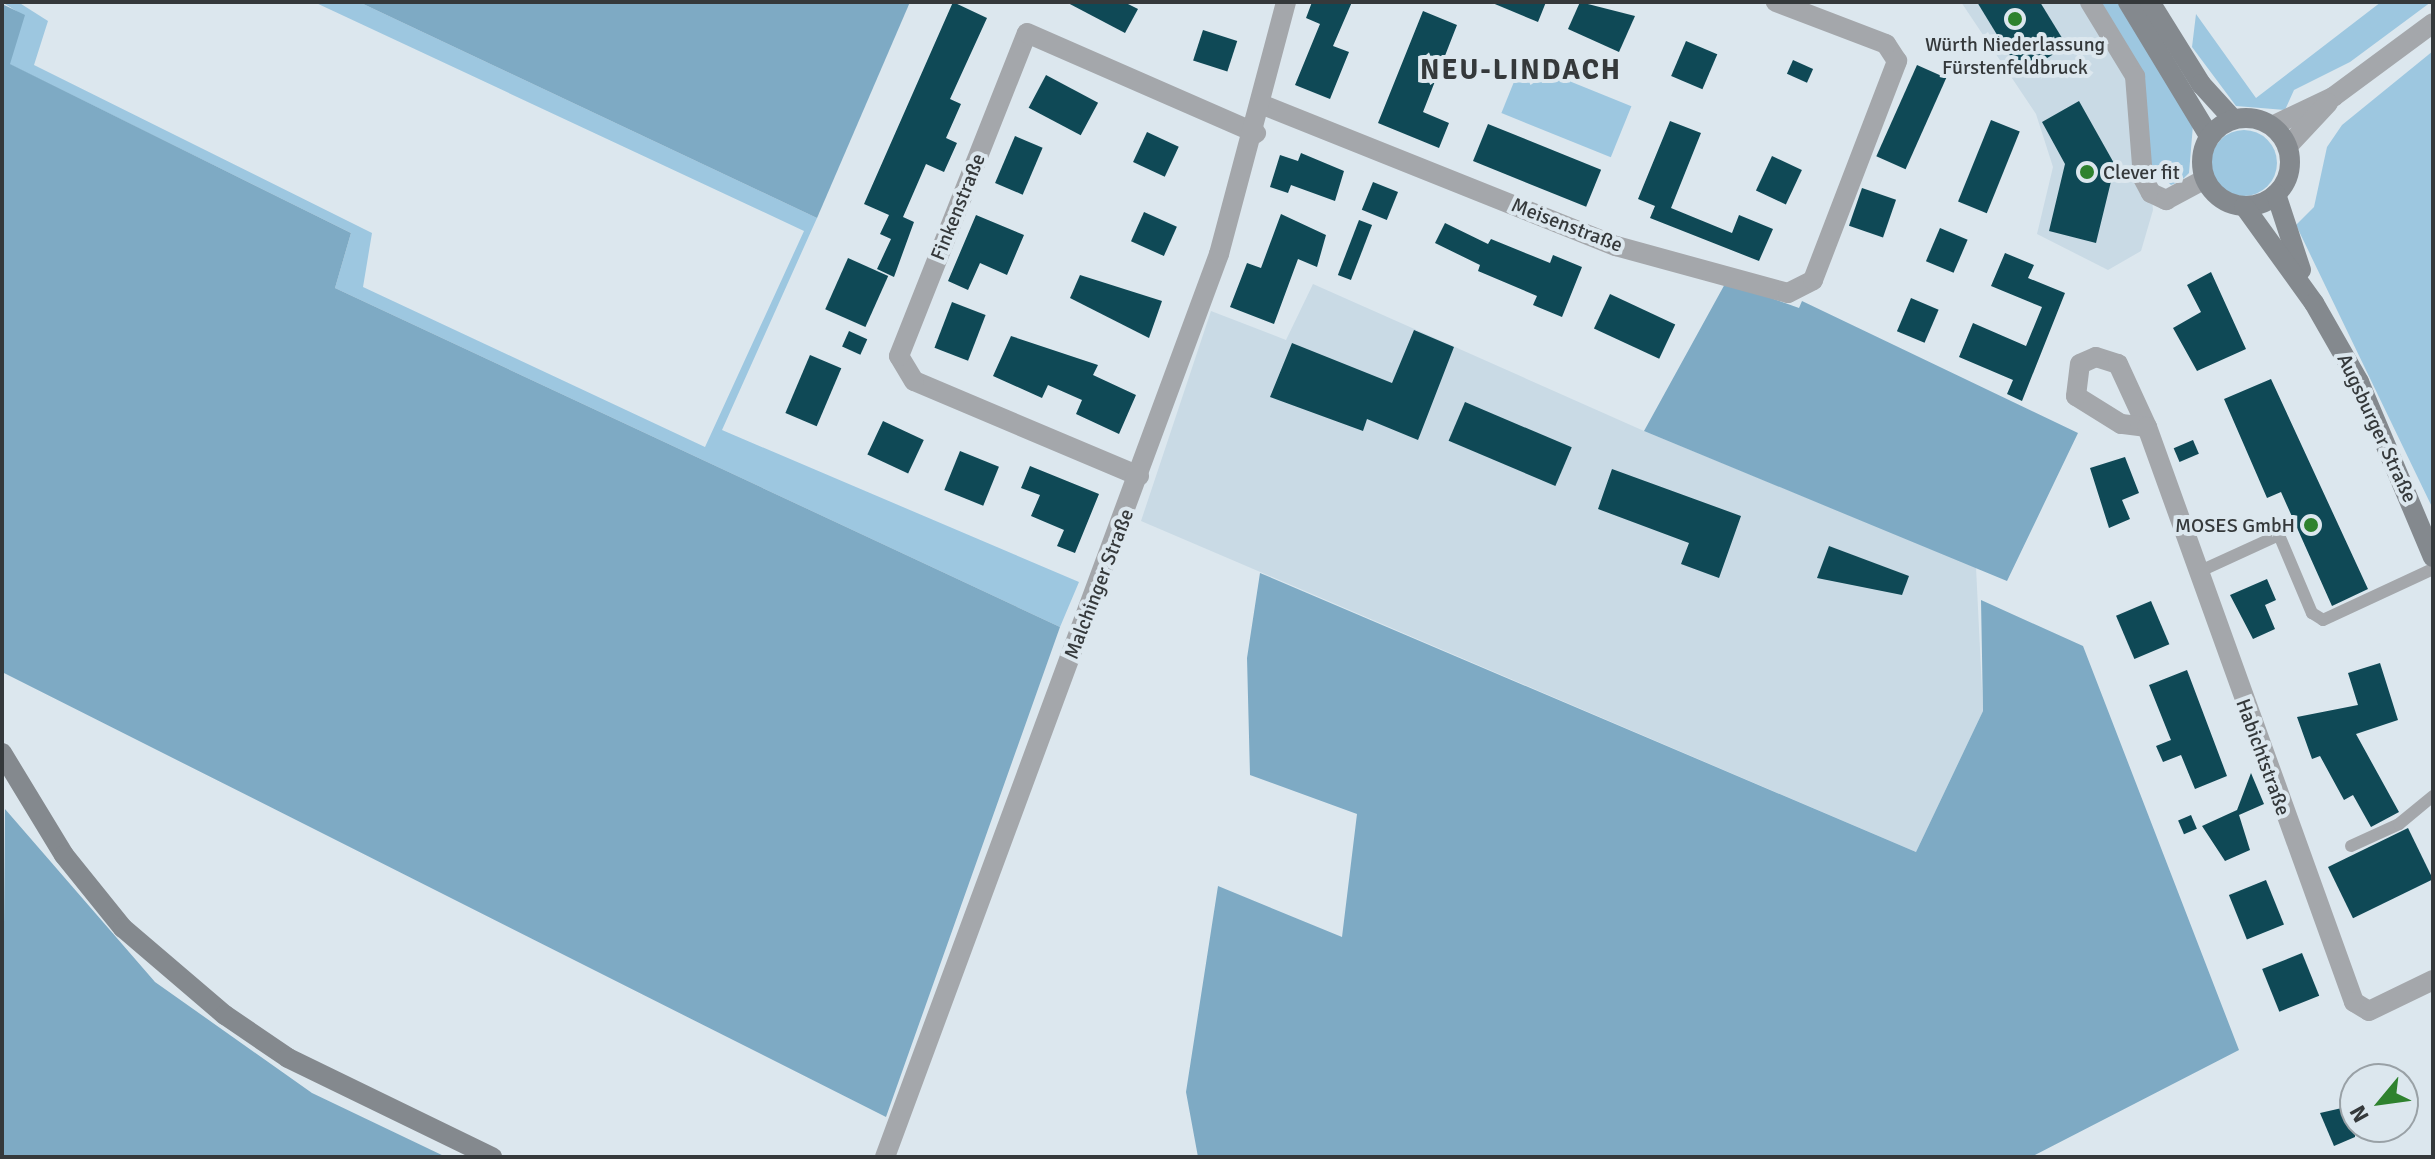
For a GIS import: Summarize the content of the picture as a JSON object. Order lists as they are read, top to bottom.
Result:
{
  "streets": {
    "street": [
      "Finkenstraße",
      "Meisenstraße",
      "Augsburger Straße",
      "Malchinger Straße",
      "Habichtstraße"
    ]
  },
  "crossings": [
    ["Finkenstraße", "Malchinger Straße"],
    ["Meisenstraße", "Malchinger Straße"]
  ],
  "districts": ["NEU-LINDACH"],
  "places": ["Würth Niederlassung Fürstenfeldbruck", "Clever fit", "MOSES GmbH"],
  "north": "bottom left"
}
